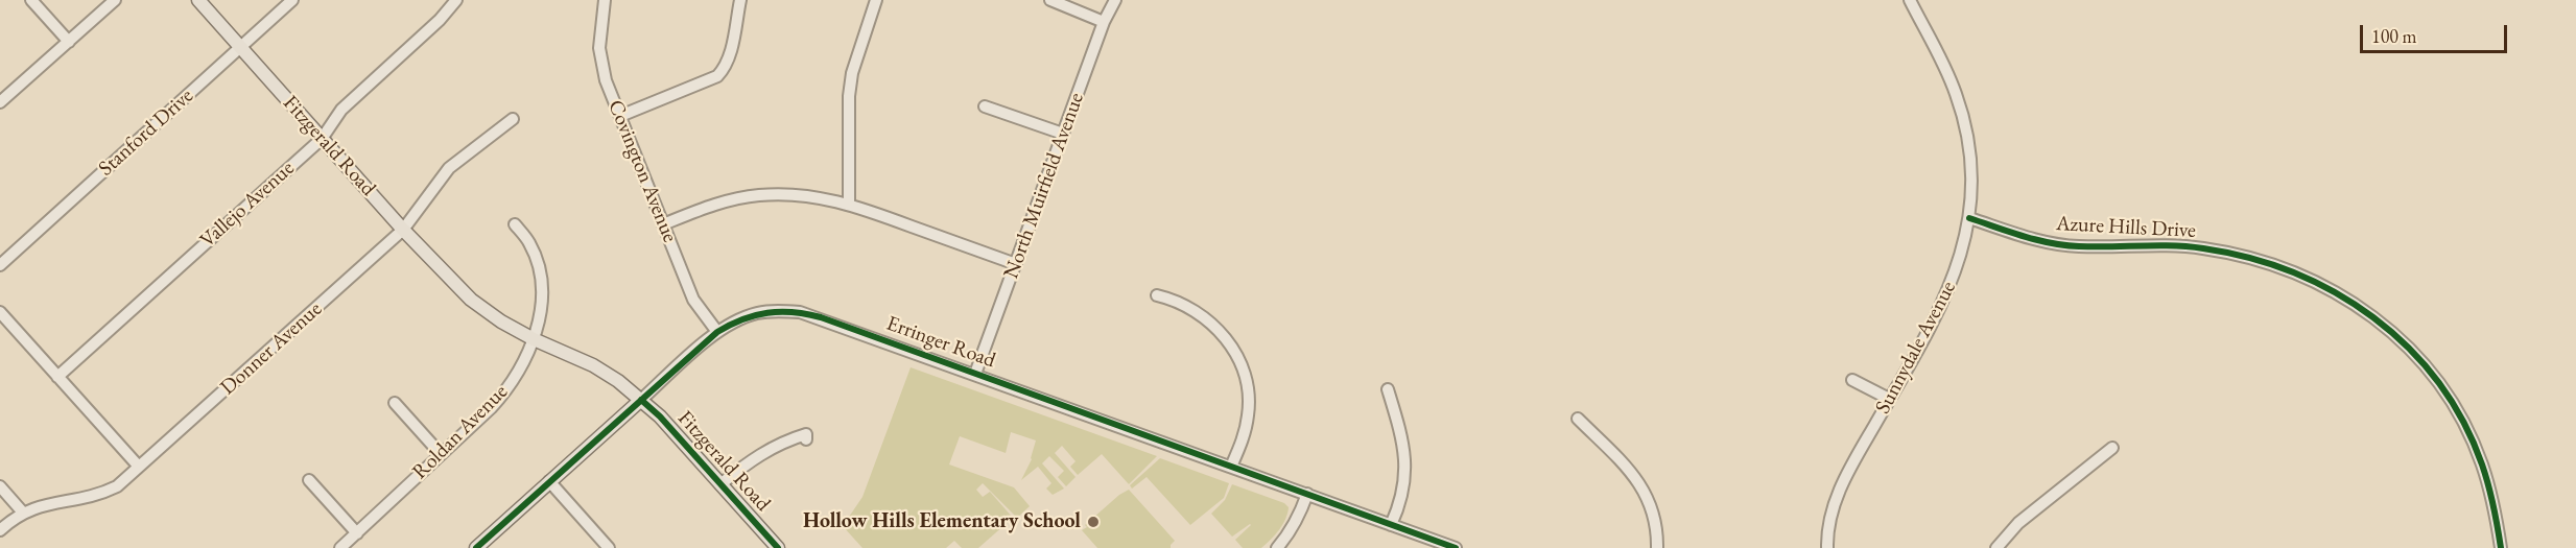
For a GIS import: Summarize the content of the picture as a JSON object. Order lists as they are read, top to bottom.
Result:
{
  "streets": {
    "main road": ["Fitzgerald Road", "Erringer Road"],
    "street": [
      "Stanford Drive",
      "Covington Avenue",
      "North Muirfield Avenue",
      "Vallejo Avenue",
      "Azure Hills Drive",
      "Sunnydale Avenue",
      "Donner Avenue",
      "Roldan Avenue"
    ]
  },
  "crossings": [
    ["Stanford Drive", "Fitzgerald Road"],
    ["Fitzgerald Road", "Vallejo Avenue"],
    ["Fitzgerald Road", "Erringer Road"],
    ["Fitzgerald Road", "Donner Avenue"],
    ["Fitzgerald Road", "Roldan Avenue"],
    ["Covington Avenue", "Erringer Road"],
    ["North Muirfield Avenue", "Erringer Road"],
    ["Azure Hills Drive", "Sunnydale Avenue"]
  ],
  "places": ["Hollow Hills Elementary School"],
  "scale_bar": "100 m"
}
